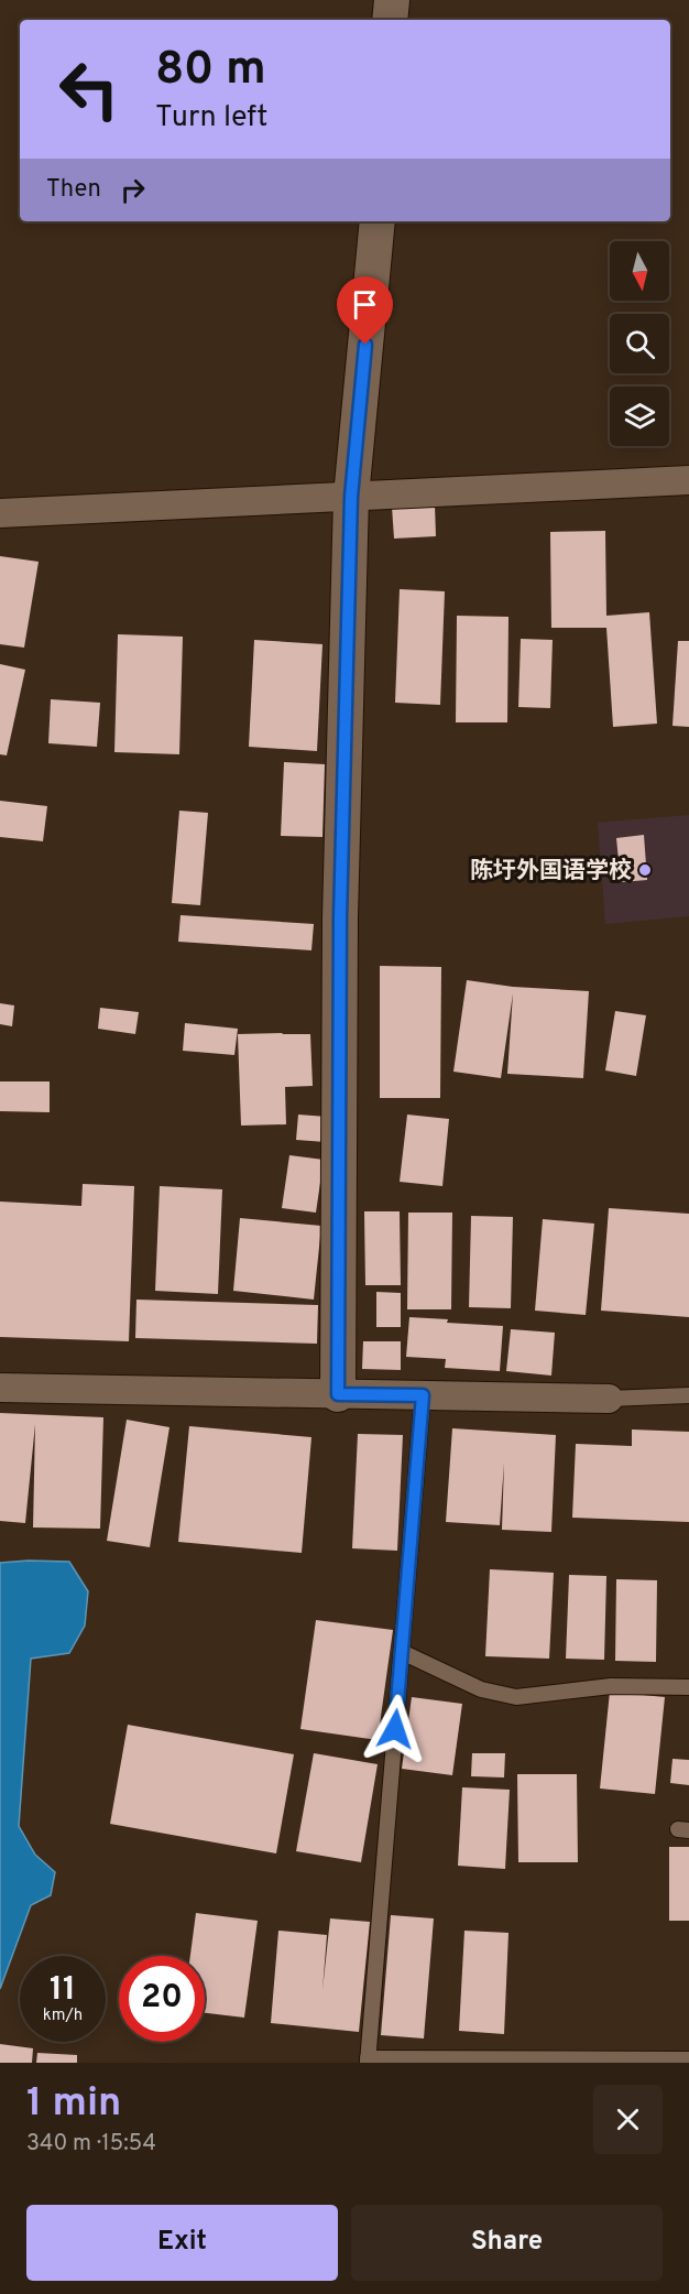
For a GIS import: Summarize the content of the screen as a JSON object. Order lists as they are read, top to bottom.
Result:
{
  "places": ["陈圩外国语学校"],
  "north": "bottom",
  "page": {
    "turn": ["80 m", "Turn left"],
    "then": "Then",
    "speed": "11 km/h",
    "limit": "20",
    "heading": ["1 min", "340 m · 15:54"],
    "buttons": ["Exit", "Share"]
  }
}
